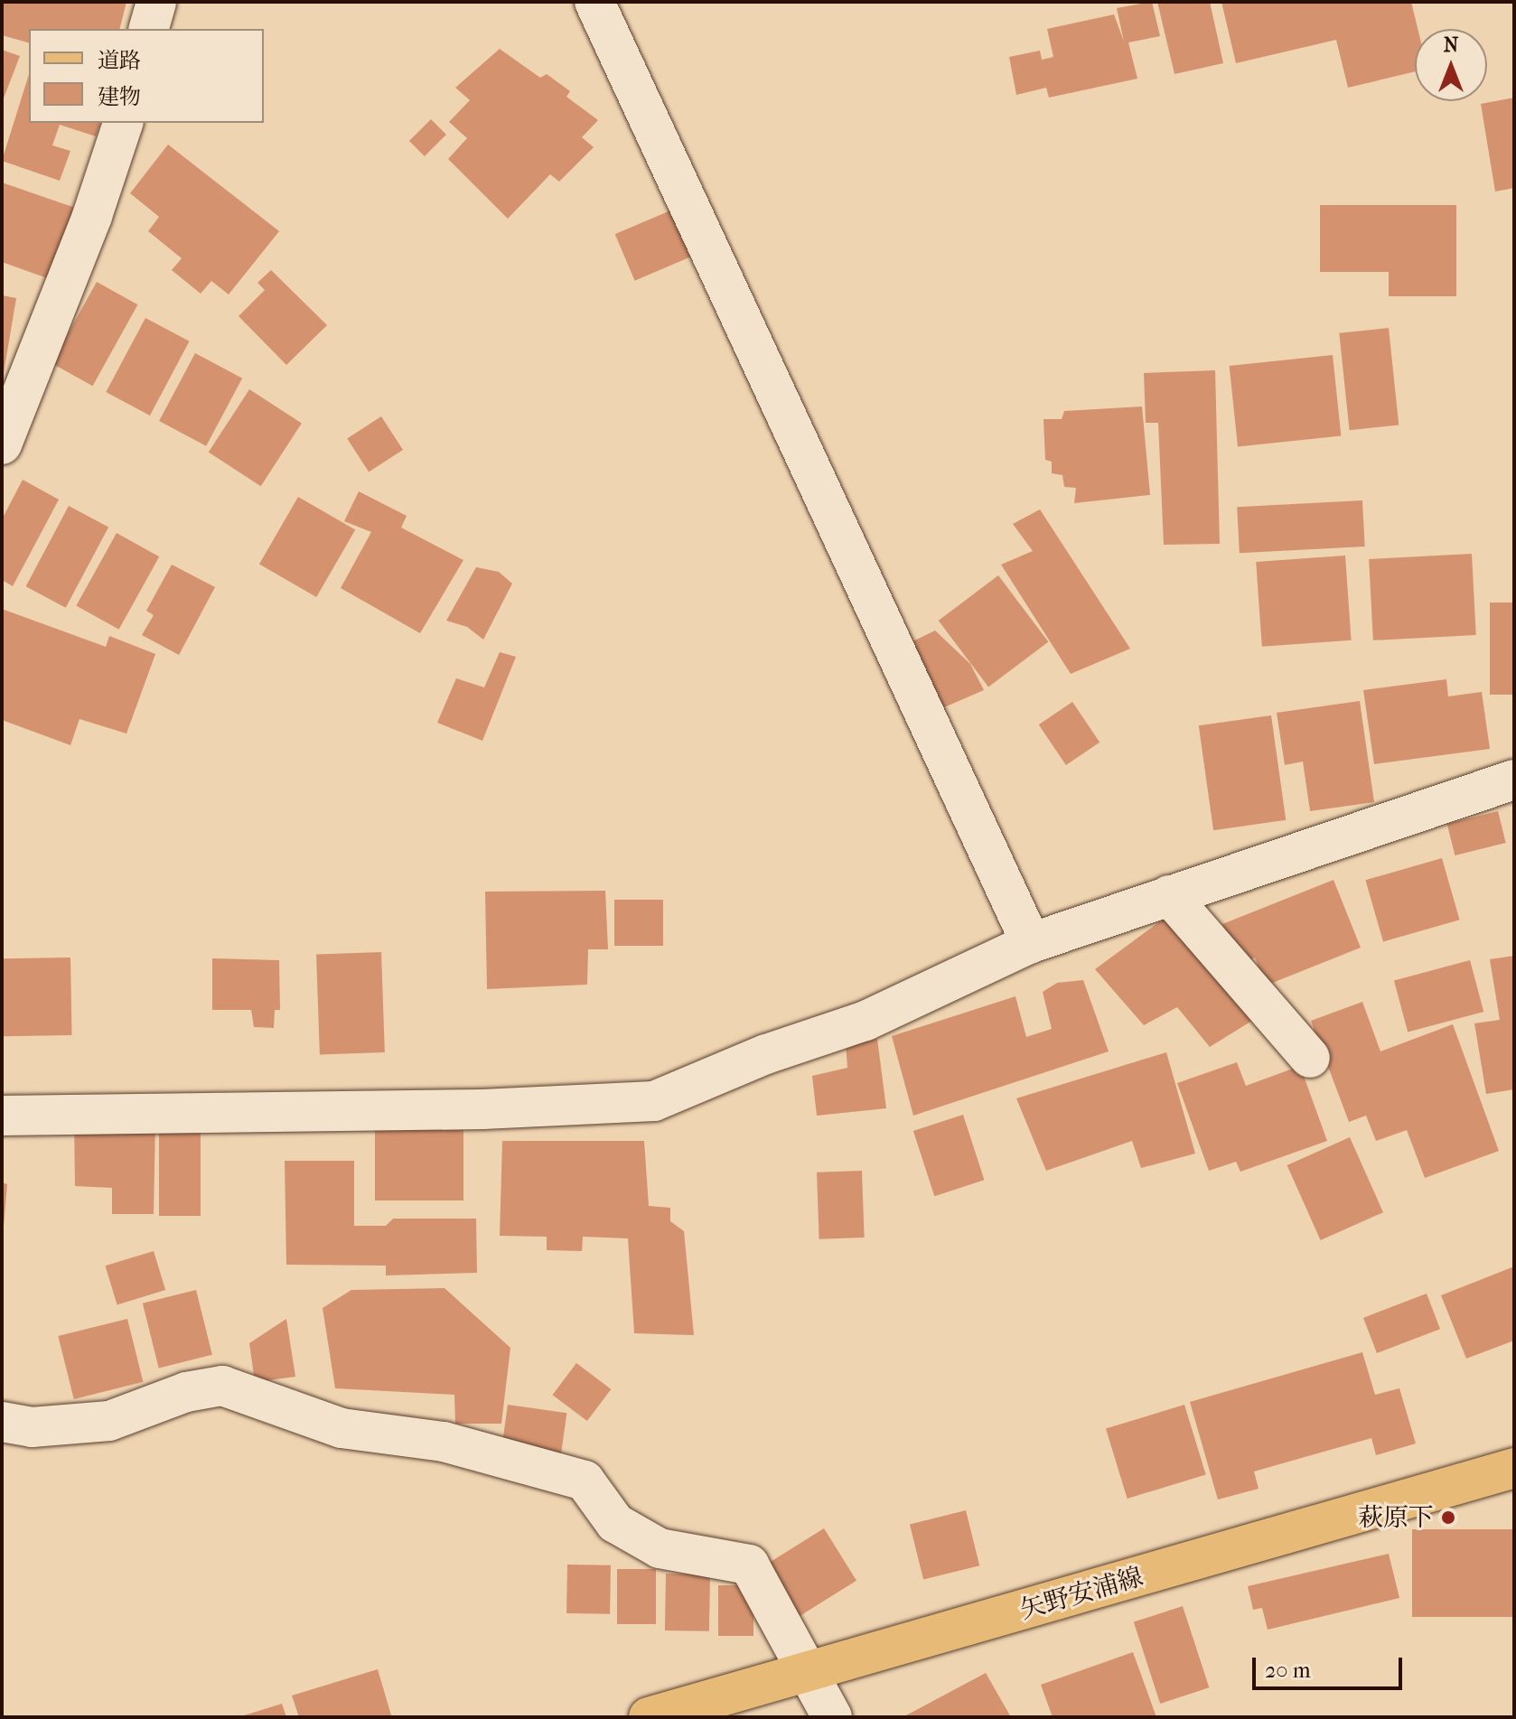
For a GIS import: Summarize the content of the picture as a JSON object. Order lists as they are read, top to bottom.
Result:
{
  "streets": {
    "main road": ["矢野安浦線"]
  },
  "places": ["萩原下"],
  "legend": ["道路", "建物"],
  "scale_bar": "20 m",
  "north": "top"
}
